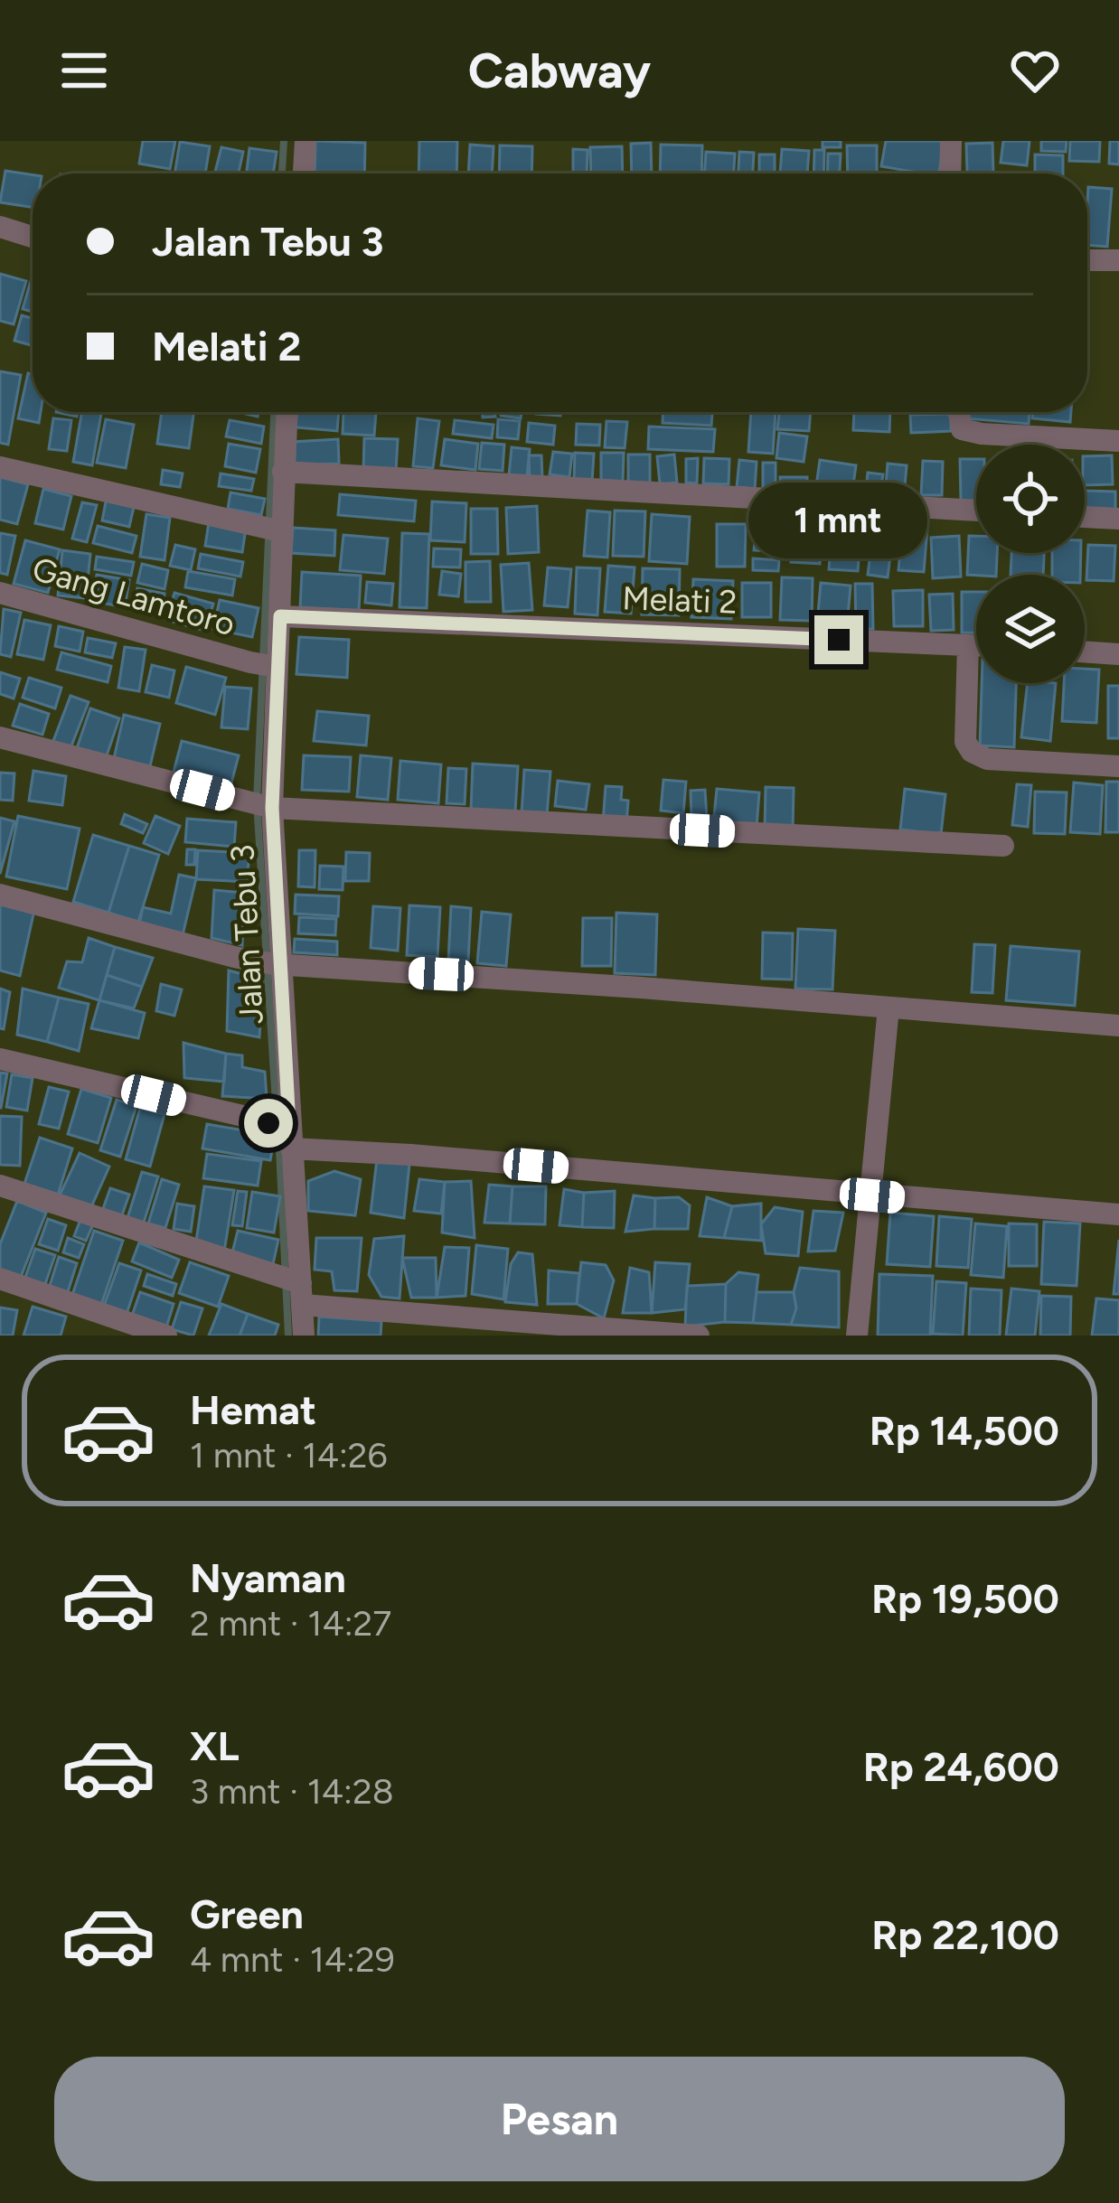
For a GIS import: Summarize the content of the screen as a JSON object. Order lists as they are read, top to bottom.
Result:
{
  "streets": {
    "street": ["Gang Lamtoro", "Melati 2", "Jalan Tebu 3"]
  },
  "crossings": [
    ["Gang Lamtoro", "Jalan Tebu 3"],
    ["Melati 2", "Jalan Tebu 3"]
  ],
  "page": {
    "header": "Cabway",
    "banner": ["Jalan Tebu 3", "Melati 2"],
    "bubble": "1 mnt",
    "list": [
      {
        "name": "Hemat",
        "note": "1 mnt · 14:26",
        "value": "Rp 14,500"
      },
      {
        "name": "Nyaman",
        "note": "2 mnt · 14:27",
        "value": "Rp 19,500"
      },
      {
        "name": "XL",
        "note": "3 mnt · 14:28",
        "value": "Rp 24,600"
      },
      {
        "name": "Green",
        "note": "4 mnt · 14:29",
        "value": "Rp 22,100"
      }
    ],
    "buttons": "Pesan"
  }
}
